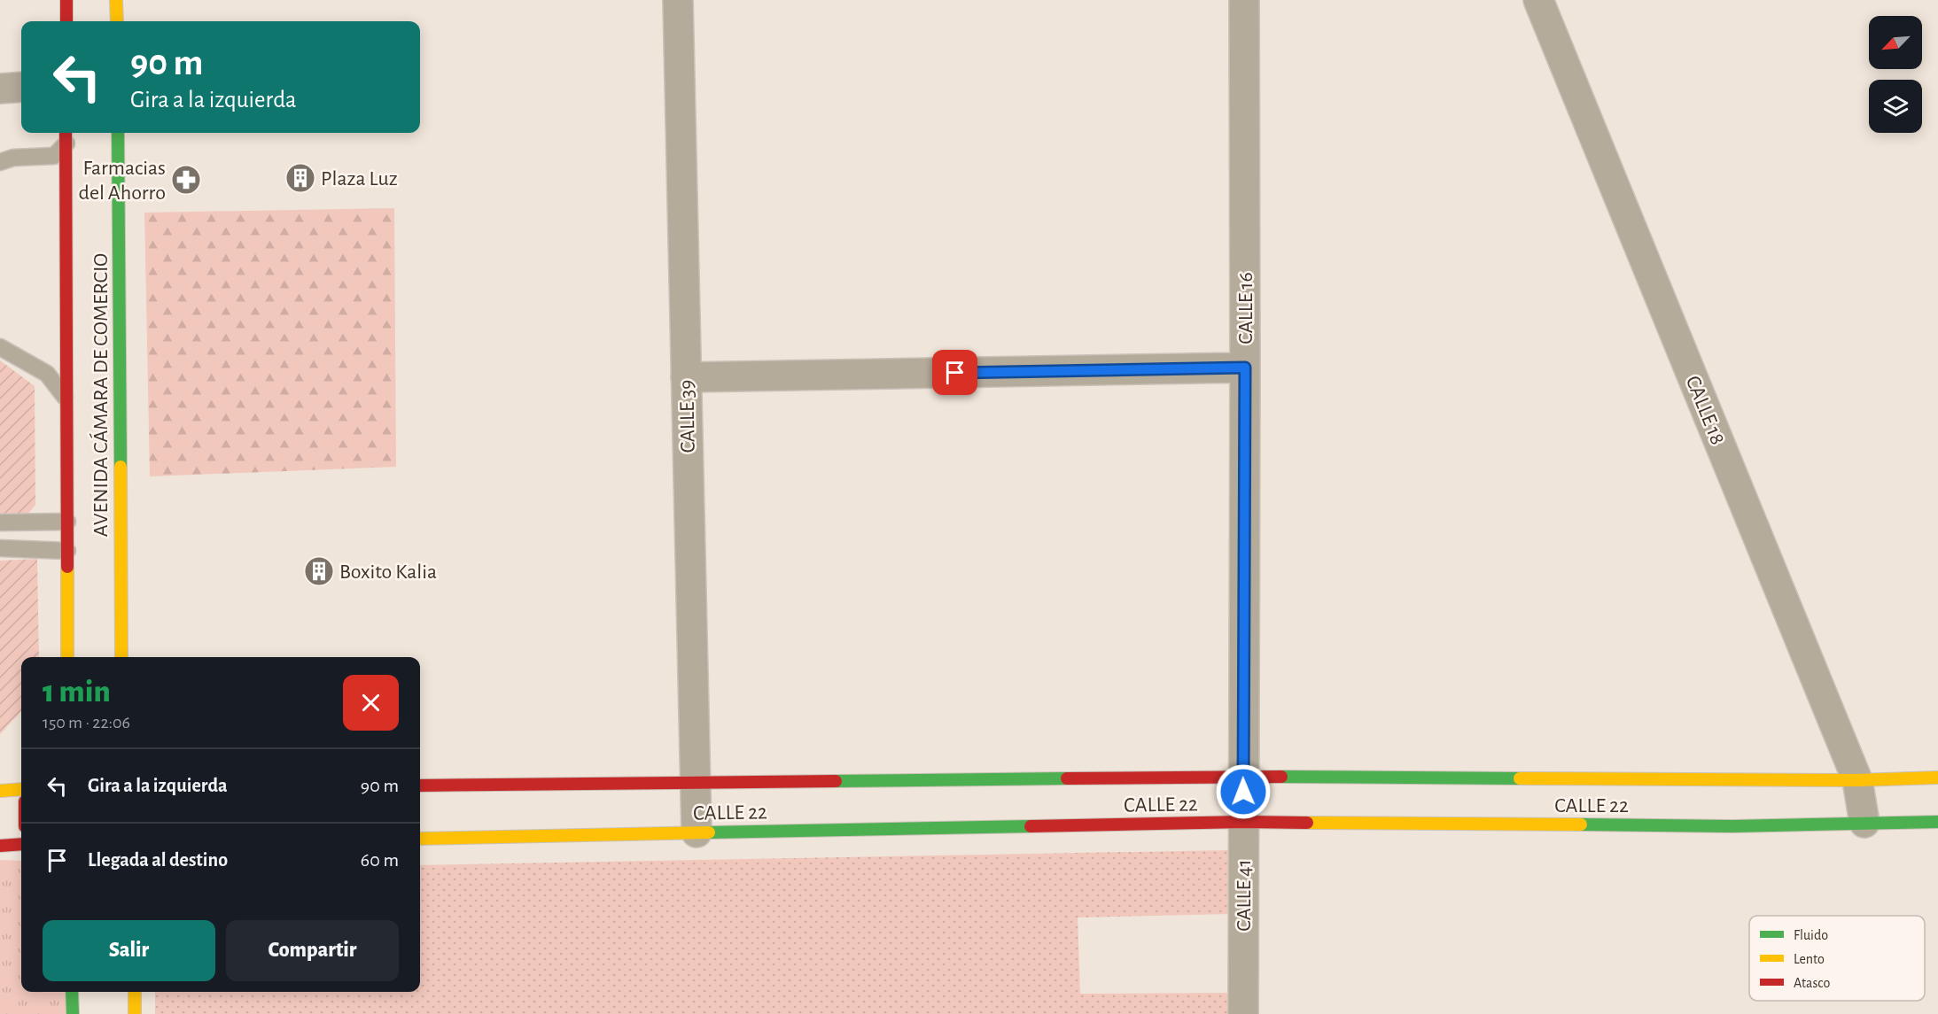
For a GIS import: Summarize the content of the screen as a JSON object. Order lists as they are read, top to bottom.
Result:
{
  "streets": {
    "main road": ["AVENIDA CÁMARA DE COMERCIO", "CALLE 22"],
    "street": [
      "CALLE 16",
      "CALLE 18",
      "CALLE 39",
      "CALLE 41"
    ]
  },
  "crossings": [
    ["CALLE 16", "CALLE 22"],
    ["CALLE 16", "CALLE 41"],
    ["CALLE 18", "CALLE 22"],
    ["CALLE 39", "CALLE 22"],
    ["CALLE 22", "CALLE 41"]
  ],
  "places": {
    "building": ["Plaza Luz", "Boxito Kalia"],
    "pharmacy": ["Farmacias del Ahorro"]
  },
  "legend": ["Fluido", "Lento", "Atasco"],
  "north": "bottom left",
  "page": {
    "turn": ["90 m", "Gira a la izquierda"],
    "heading": ["1 min", "150 m · 22:06"],
    "list": [
      {
        "name": "Gira a la izquierda",
        "value": "90 m"
      },
      {
        "name": "Llegada al destino",
        "value": "60 m"
      }
    ],
    "buttons": ["Salir", "Compartir"]
  }
}
